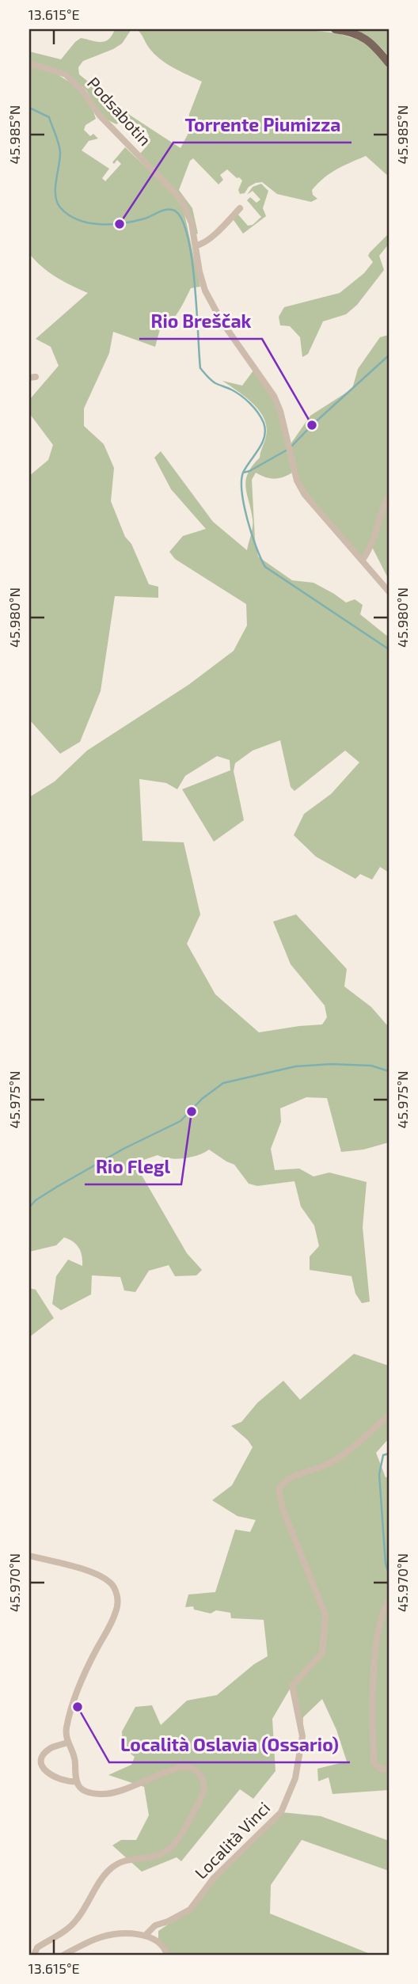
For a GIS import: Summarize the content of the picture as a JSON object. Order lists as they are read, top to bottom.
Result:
{
  "streets": {
    "street": ["Podsabotin", "Località Vinci"]
  },
  "places": [
    "Torrente Piumizza",
    "Rio Breščak",
    "Rio Flegl",
    "Località Oslavia (Ossario)"
  ],
  "coordinates": [
    "13.615°E",
    "45.985°N",
    "45.980°N",
    "45.975°N",
    "45.970°N"
  ]
}
